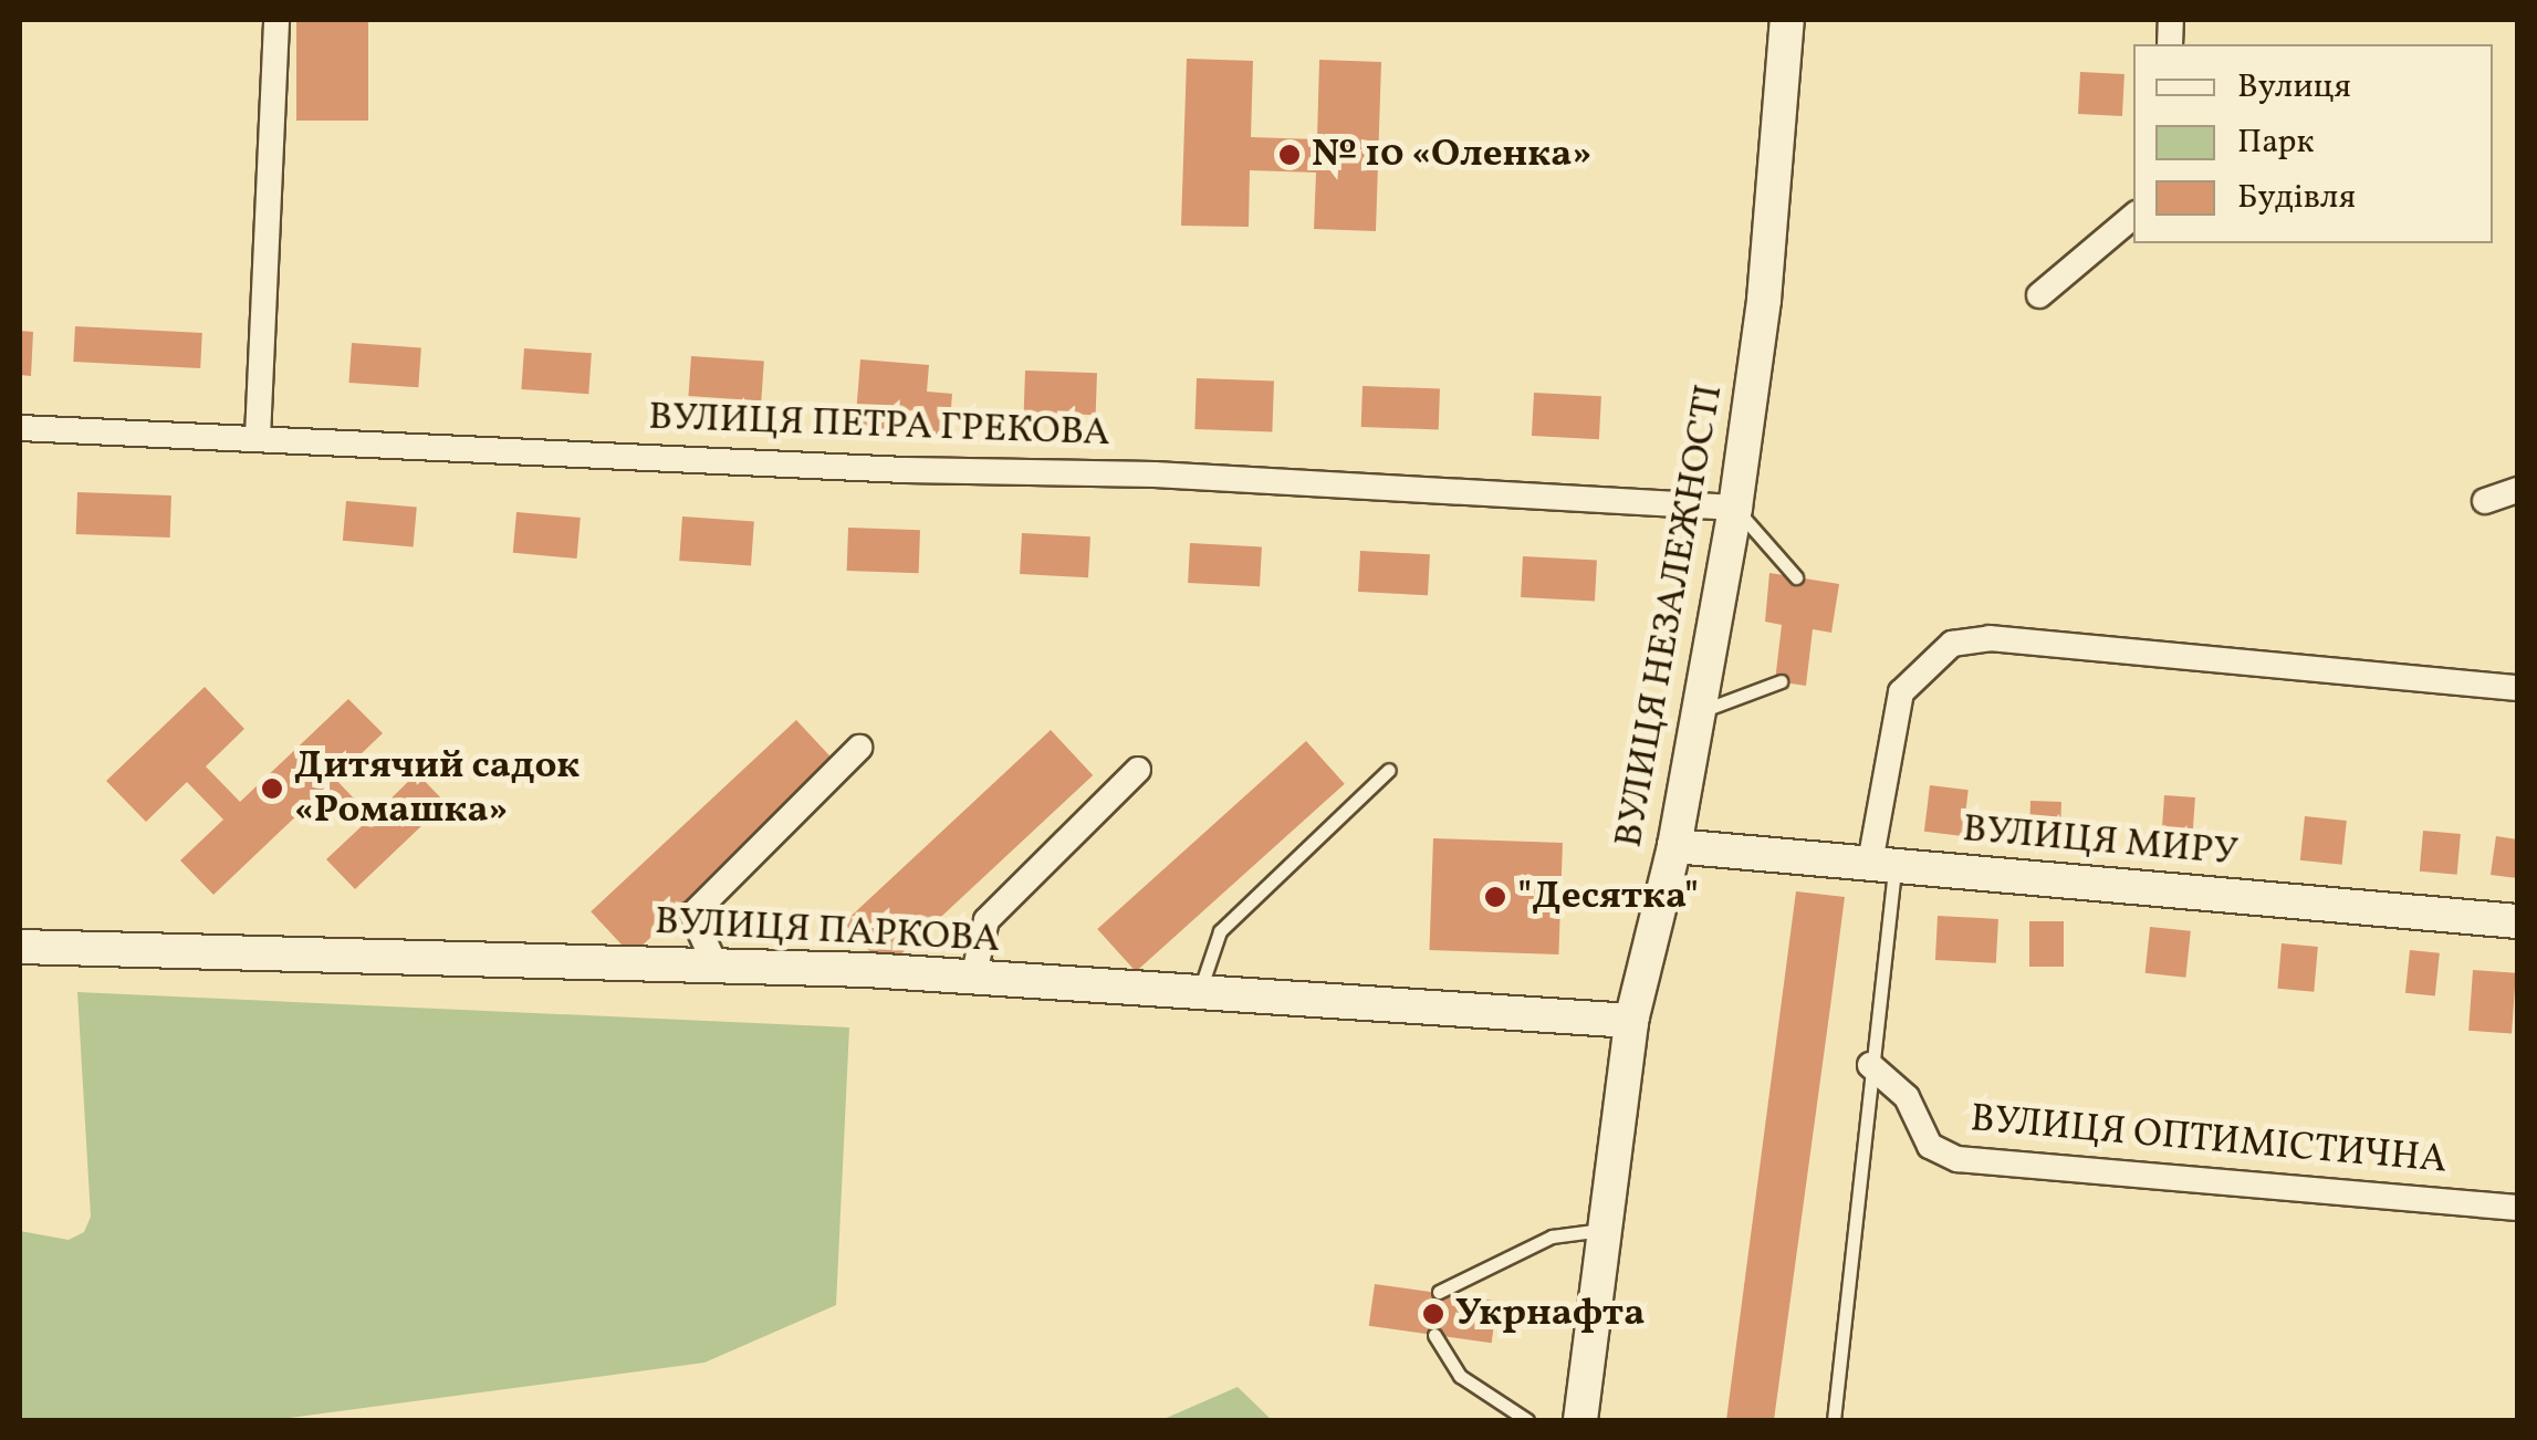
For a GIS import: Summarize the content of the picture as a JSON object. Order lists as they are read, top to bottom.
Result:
{
  "streets": {
    "street": [
      "ВУЛИЦЯ ПЕТРА ГРЕКОВА",
      "ВУЛИЦЯ НЕЗАЛЕЖНОСТІ",
      "ВУЛИЦЯ МИРУ",
      "ВУЛИЦЯ ПАРКОВА",
      "ВУЛИЦЯ ОПТИМІСТИЧНА"
    ]
  },
  "crossings": [
    ["ВУЛИЦЯ ПЕТРА ГРЕКОВА", "ВУЛИЦЯ НЕЗАЛЕЖНОСТІ"],
    ["ВУЛИЦЯ НЕЗАЛЕЖНОСТІ", "ВУЛИЦЯ МИРУ"],
    ["ВУЛИЦЯ НЕЗАЛЕЖНОСТІ", "ВУЛИЦЯ ПАРКОВА"]
  ],
  "places": [
    "№ 10 «Оленка»",
    "Дитячий садок «Ромашка»",
    "\"Десятка\"",
    "Укрнафта"
  ],
  "legend": ["Вулиця", "Парк", "Будівля"]
}
